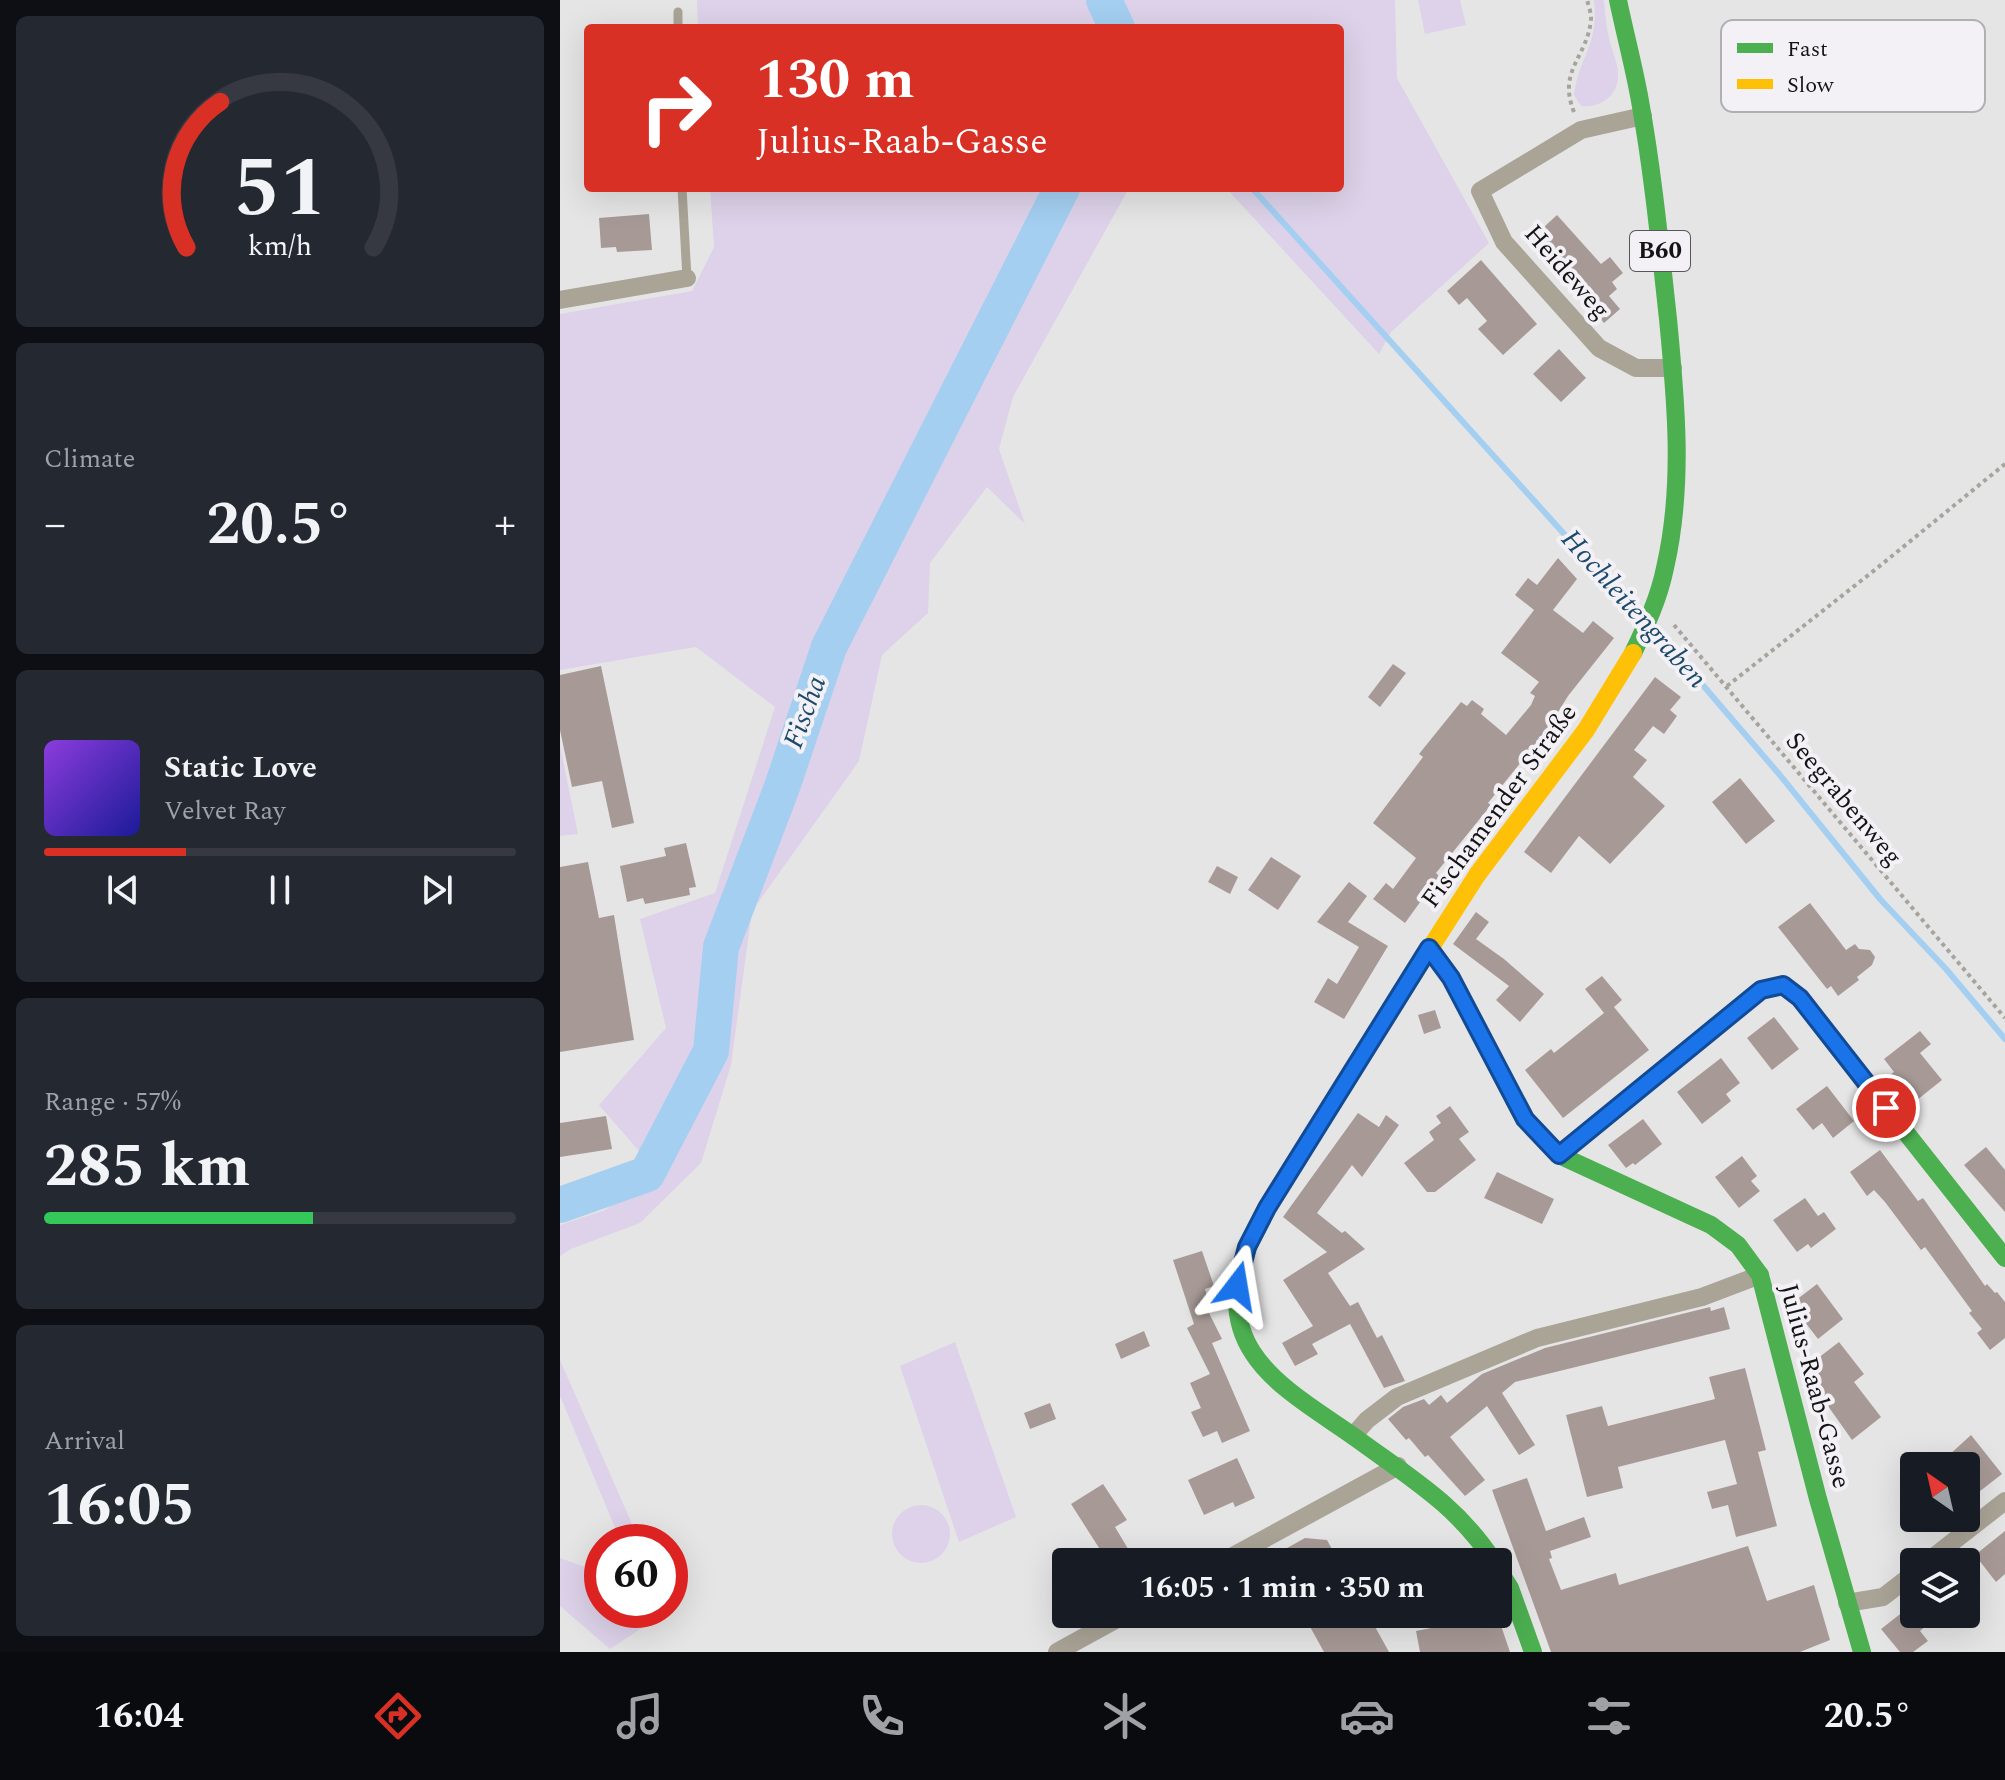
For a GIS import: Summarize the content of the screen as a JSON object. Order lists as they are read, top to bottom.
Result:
{
  "streets": {
    "main road": ["B60", "Fischamender Straße", "Julius-Raab-Gasse"],
    "street": ["Heideweg"],
    "path": ["Seegrabenweg"]
  },
  "crossings": [
    ["B60", "Heideweg"],
    ["B60", "Seegrabenweg"],
    ["B60", "Fischamender Straße"],
    ["Seegrabenweg", "Fischamender Straße"],
    ["Fischamender Straße", "Julius-Raab-Gasse"]
  ],
  "water": ["Hochleitengraben", "Fischa"],
  "legend": ["Fast", "Slow"],
  "north": "top left",
  "page": {
    "turn": ["130 m", "Julius-Raab-Gasse"],
    "tile": [
      "Climate",
      ["Range · 57%", "285 km"],
      ["Arrival", "16:05"]
    ],
    "heat": ["−", "20.5°", "+"],
    "song": ["Static Love", "Velvet Ray"],
    "limit": "60",
    "trip": "16:05 · 1 min · 350 m",
    "tabs": ["16:04", "20.5°"],
    "gauge": ["51", "km/h"]
  }
}
